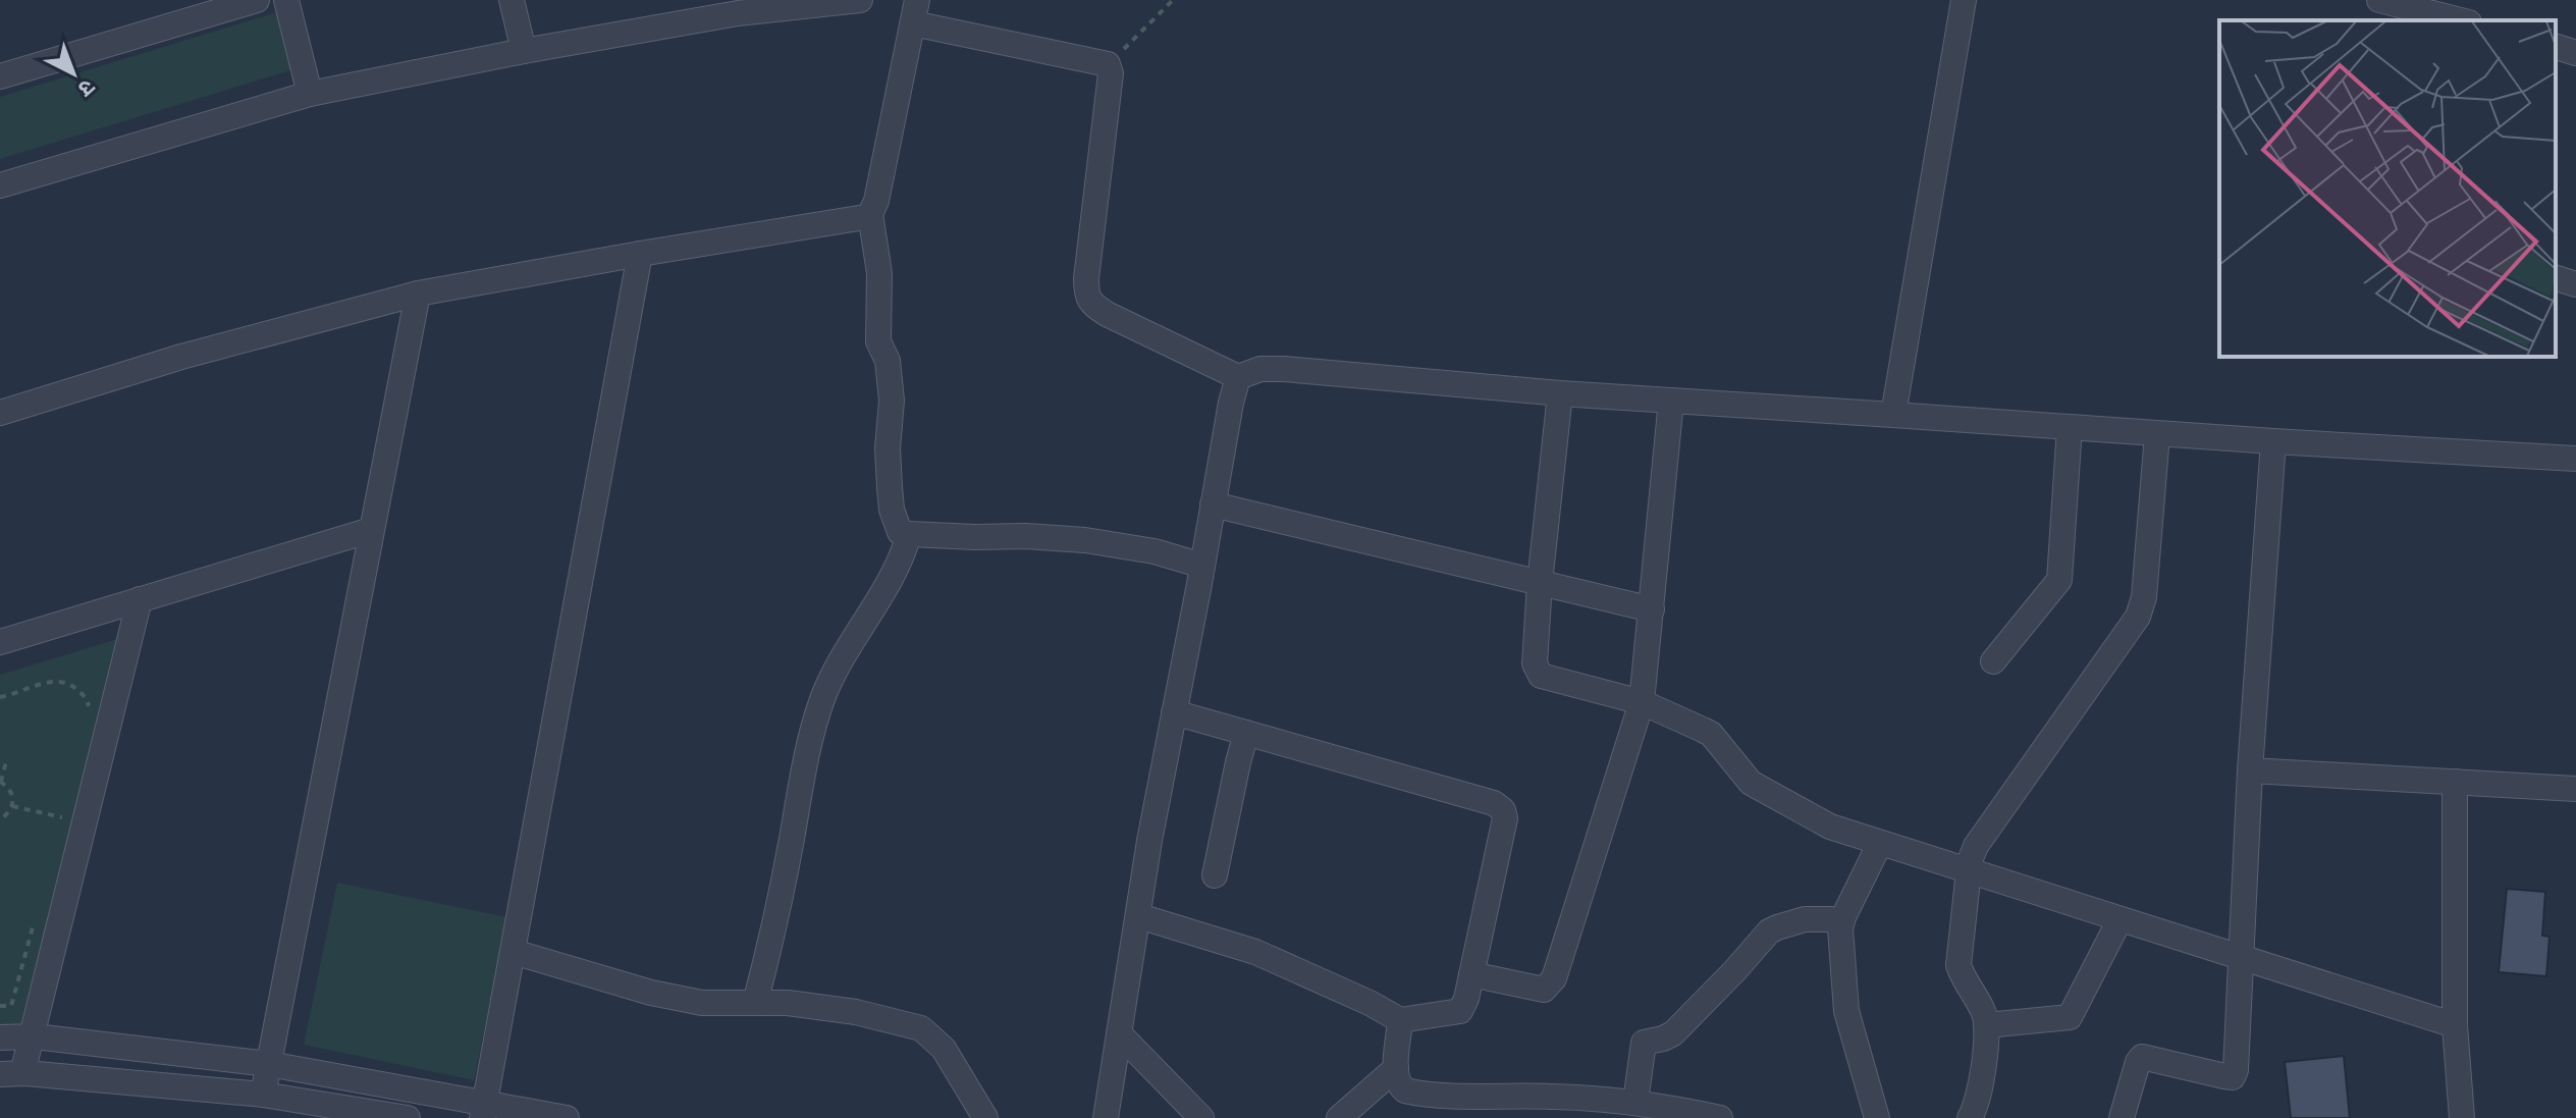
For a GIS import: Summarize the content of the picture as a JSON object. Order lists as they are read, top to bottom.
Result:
{
  "north": "bottom right"
}
